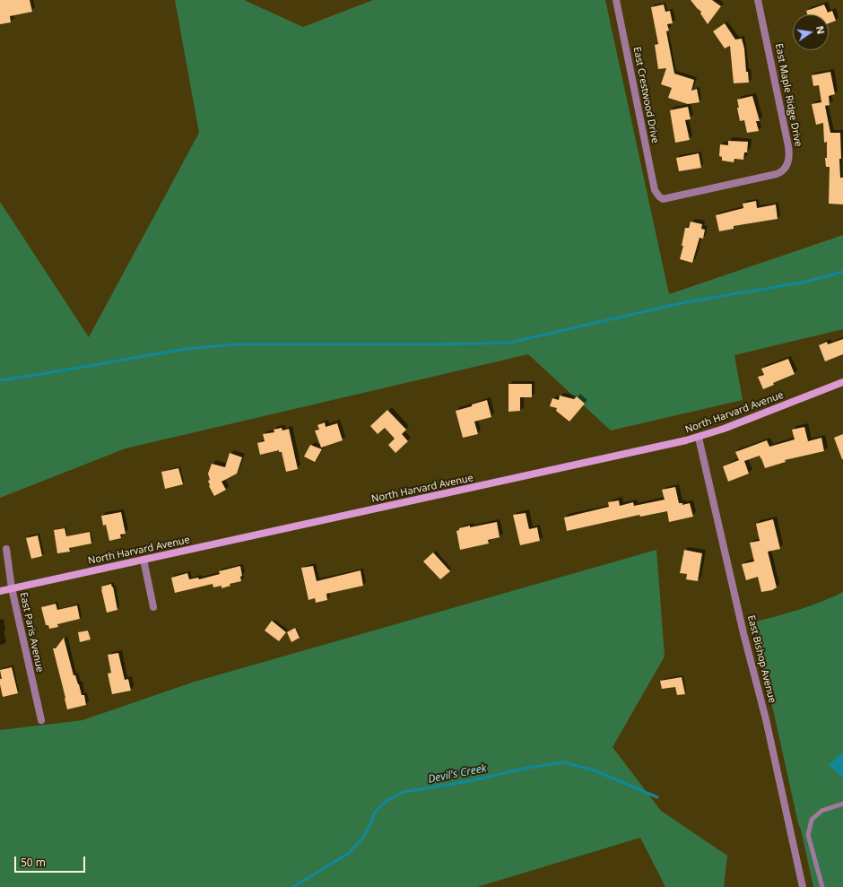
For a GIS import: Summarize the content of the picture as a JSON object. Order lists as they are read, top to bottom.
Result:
{
  "streets": {
    "street": [
      "East Crestwood Drive",
      "East Maple Ridge Drive",
      "North Harvard Avenue",
      "East Paris Avenue",
      "East Bishop Avenue"
    ]
  },
  "crossings": [
    ["East Crestwood Drive", "East Maple Ridge Drive"],
    ["North Harvard Avenue", "East Paris Avenue"],
    ["North Harvard Avenue", "East Bishop Avenue"]
  ],
  "water": ["Devil's Creek"],
  "scale_bar": "50 m",
  "north": "right"
}
